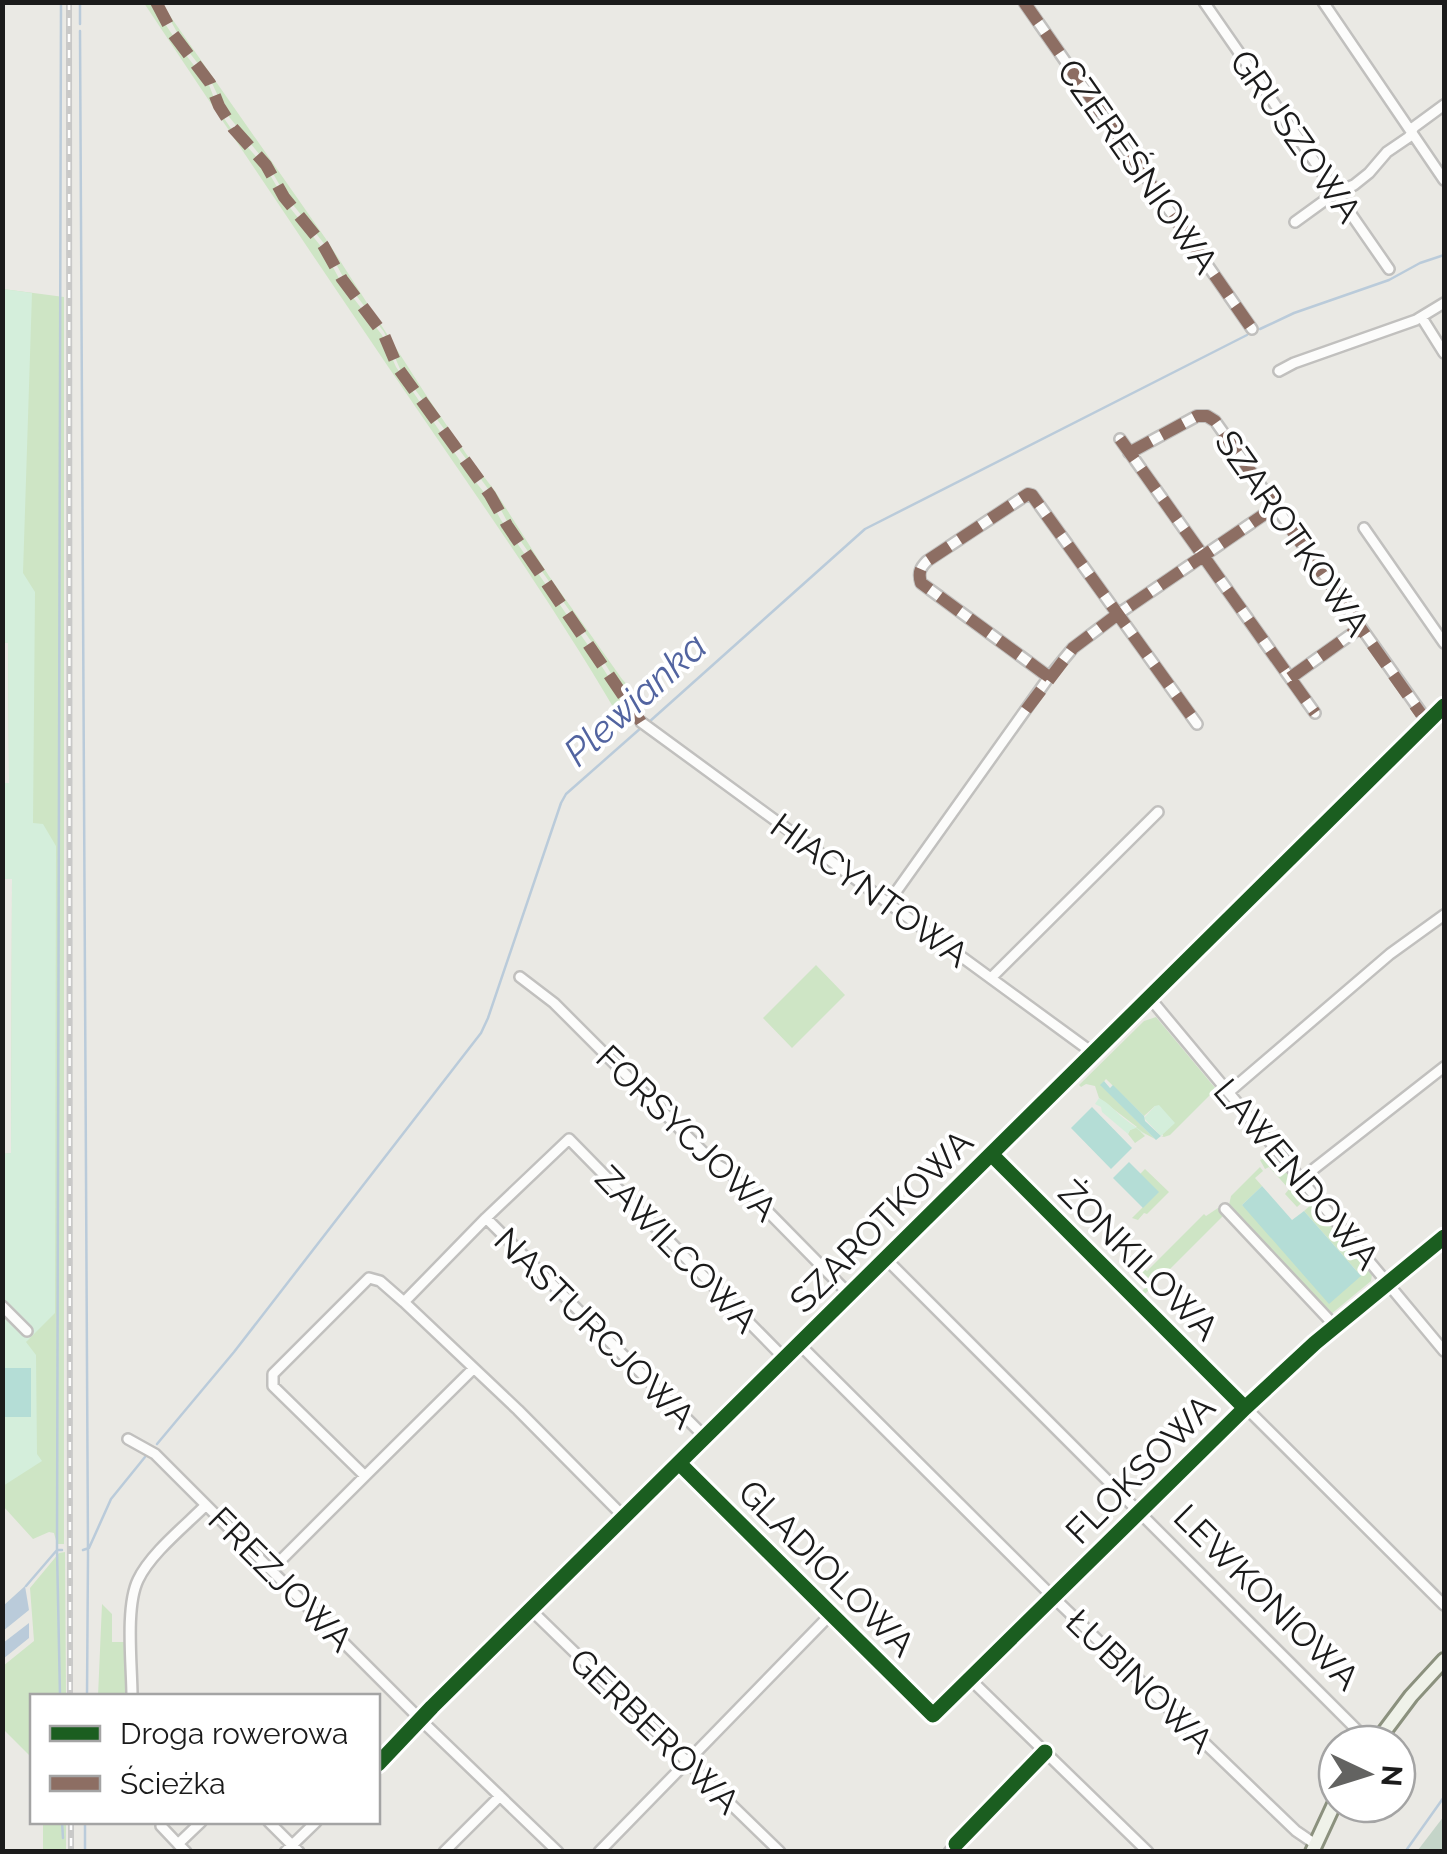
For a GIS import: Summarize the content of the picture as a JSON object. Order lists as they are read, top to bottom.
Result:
{
  "streets": {
    "street": [
      "GRUSZOWA",
      "CZEREŚNIOWA",
      "SZAROTKOWA",
      "HIACYNTOWA",
      "FORSYCJOWA",
      "LAWENDOWA",
      "ZAWILCOWA",
      "ŻONKILOWA",
      "NASTURCJOWA",
      "FLOKSOWA",
      "GLADIOLOWA",
      "FREZJOWA",
      "LEWKONIOWA",
      "ŁUBINOWA",
      "GERBEROWA"
    ]
  },
  "crossings": [
    ["SZAROTKOWA", "HIACYNTOWA"],
    ["SZAROTKOWA", "FORSYCJOWA"],
    ["SZAROTKOWA", "LAWENDOWA"],
    ["SZAROTKOWA", "ZAWILCOWA"],
    ["SZAROTKOWA", "ŻONKILOWA"],
    ["SZAROTKOWA", "NASTURCJOWA"],
    ["SZAROTKOWA", "GLADIOLOWA"],
    ["SZAROTKOWA", "FREZJOWA"],
    ["SZAROTKOWA", "LEWKONIOWA"],
    ["SZAROTKOWA", "ŁUBINOWA"],
    ["SZAROTKOWA", "GERBEROWA"],
    ["LAWENDOWA", "FLOKSOWA"],
    ["ZAWILCOWA", "NASTURCJOWA"],
    ["ŻONKILOWA", "FLOKSOWA"],
    ["FLOKSOWA", "GLADIOLOWA"],
    ["FLOKSOWA", "LEWKONIOWA"],
    ["FLOKSOWA", "ŁUBINOWA"]
  ],
  "water": ["Plewianka"],
  "legend": ["Droga rowerowa", "Ścieżka"],
  "north": "right"
}
